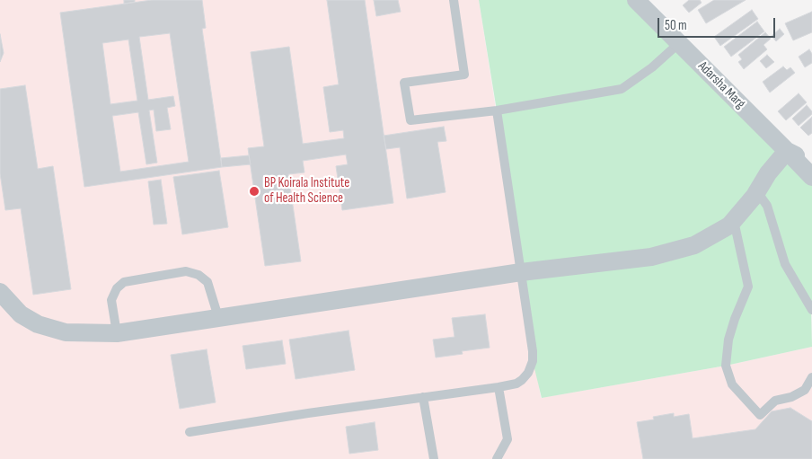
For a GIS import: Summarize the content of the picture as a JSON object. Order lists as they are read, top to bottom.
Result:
{
  "streets": {
    "street": ["Adarsha Marg"]
  },
  "places": ["BP Koirala Institute of Health Science"],
  "scale_bar": "50 m"
}
